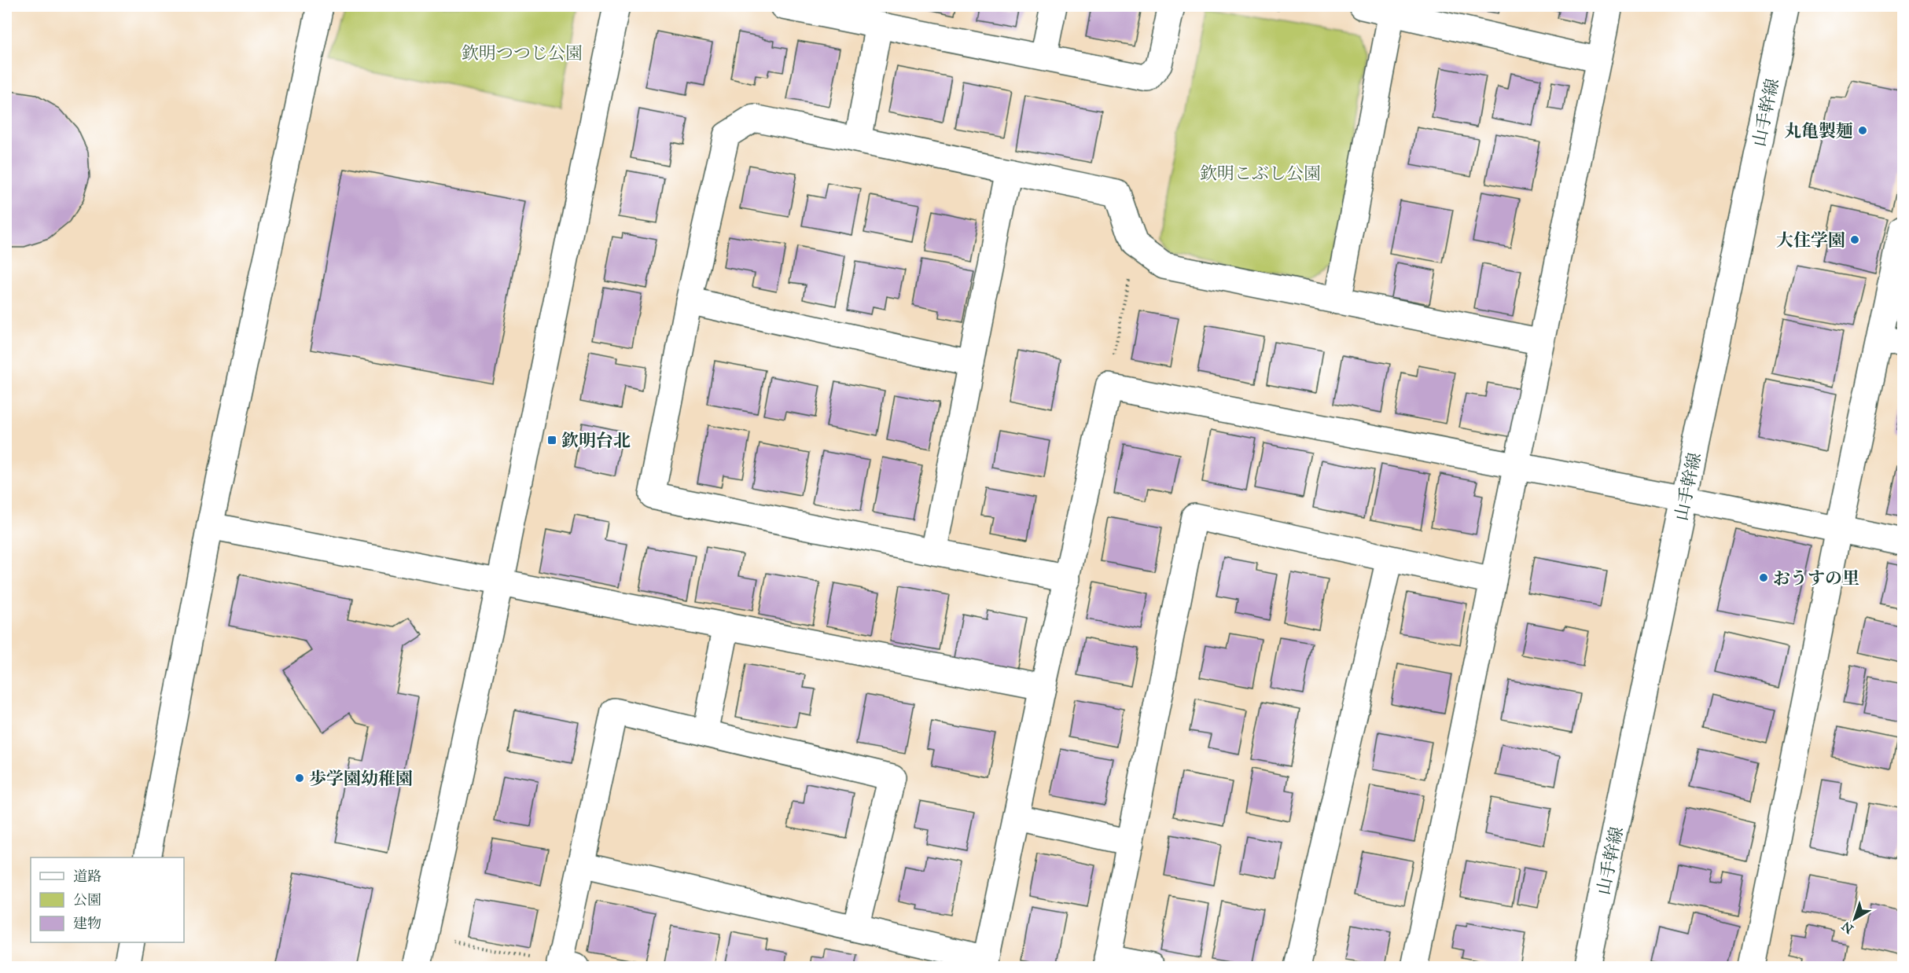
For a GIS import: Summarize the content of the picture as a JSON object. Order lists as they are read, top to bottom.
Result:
{
  "streets": {
    "street": ["山手幹線"]
  },
  "parks": ["欽明つつじ公園", "欽明こぶし公園"],
  "places": {
    "other": [
      "丸亀製麺",
      "大住学園",
      "おうすの里",
      "歩学園幼稚園"
    ],
    "transit": ["欽明台北"]
  },
  "legend": ["道路", "公園", "建物"],
  "north": "bottom left"
}
